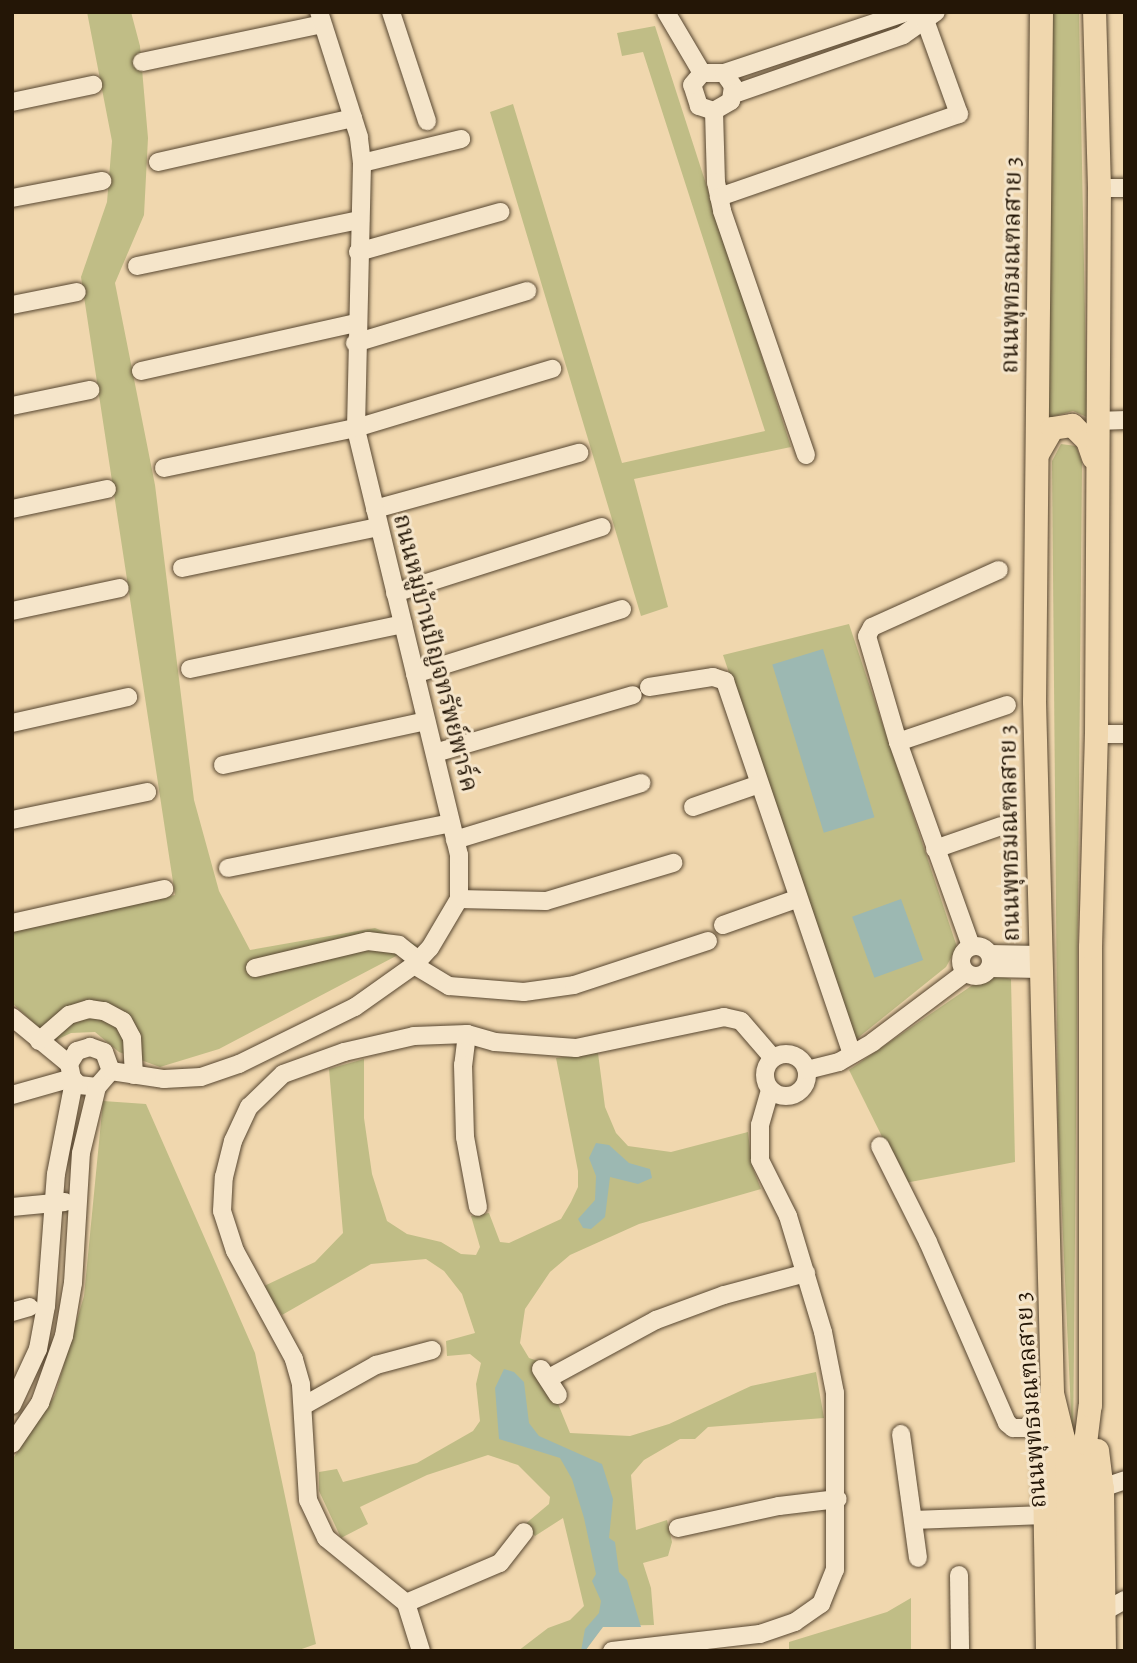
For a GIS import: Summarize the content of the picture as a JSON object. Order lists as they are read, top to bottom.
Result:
{
  "streets": {
    "main road": ["ถนนพุทธมณฑลสาย 3"],
    "street": ["ถนนหมู่บ้านปัญจทรัพย์พาร์ค"]
  }
}
